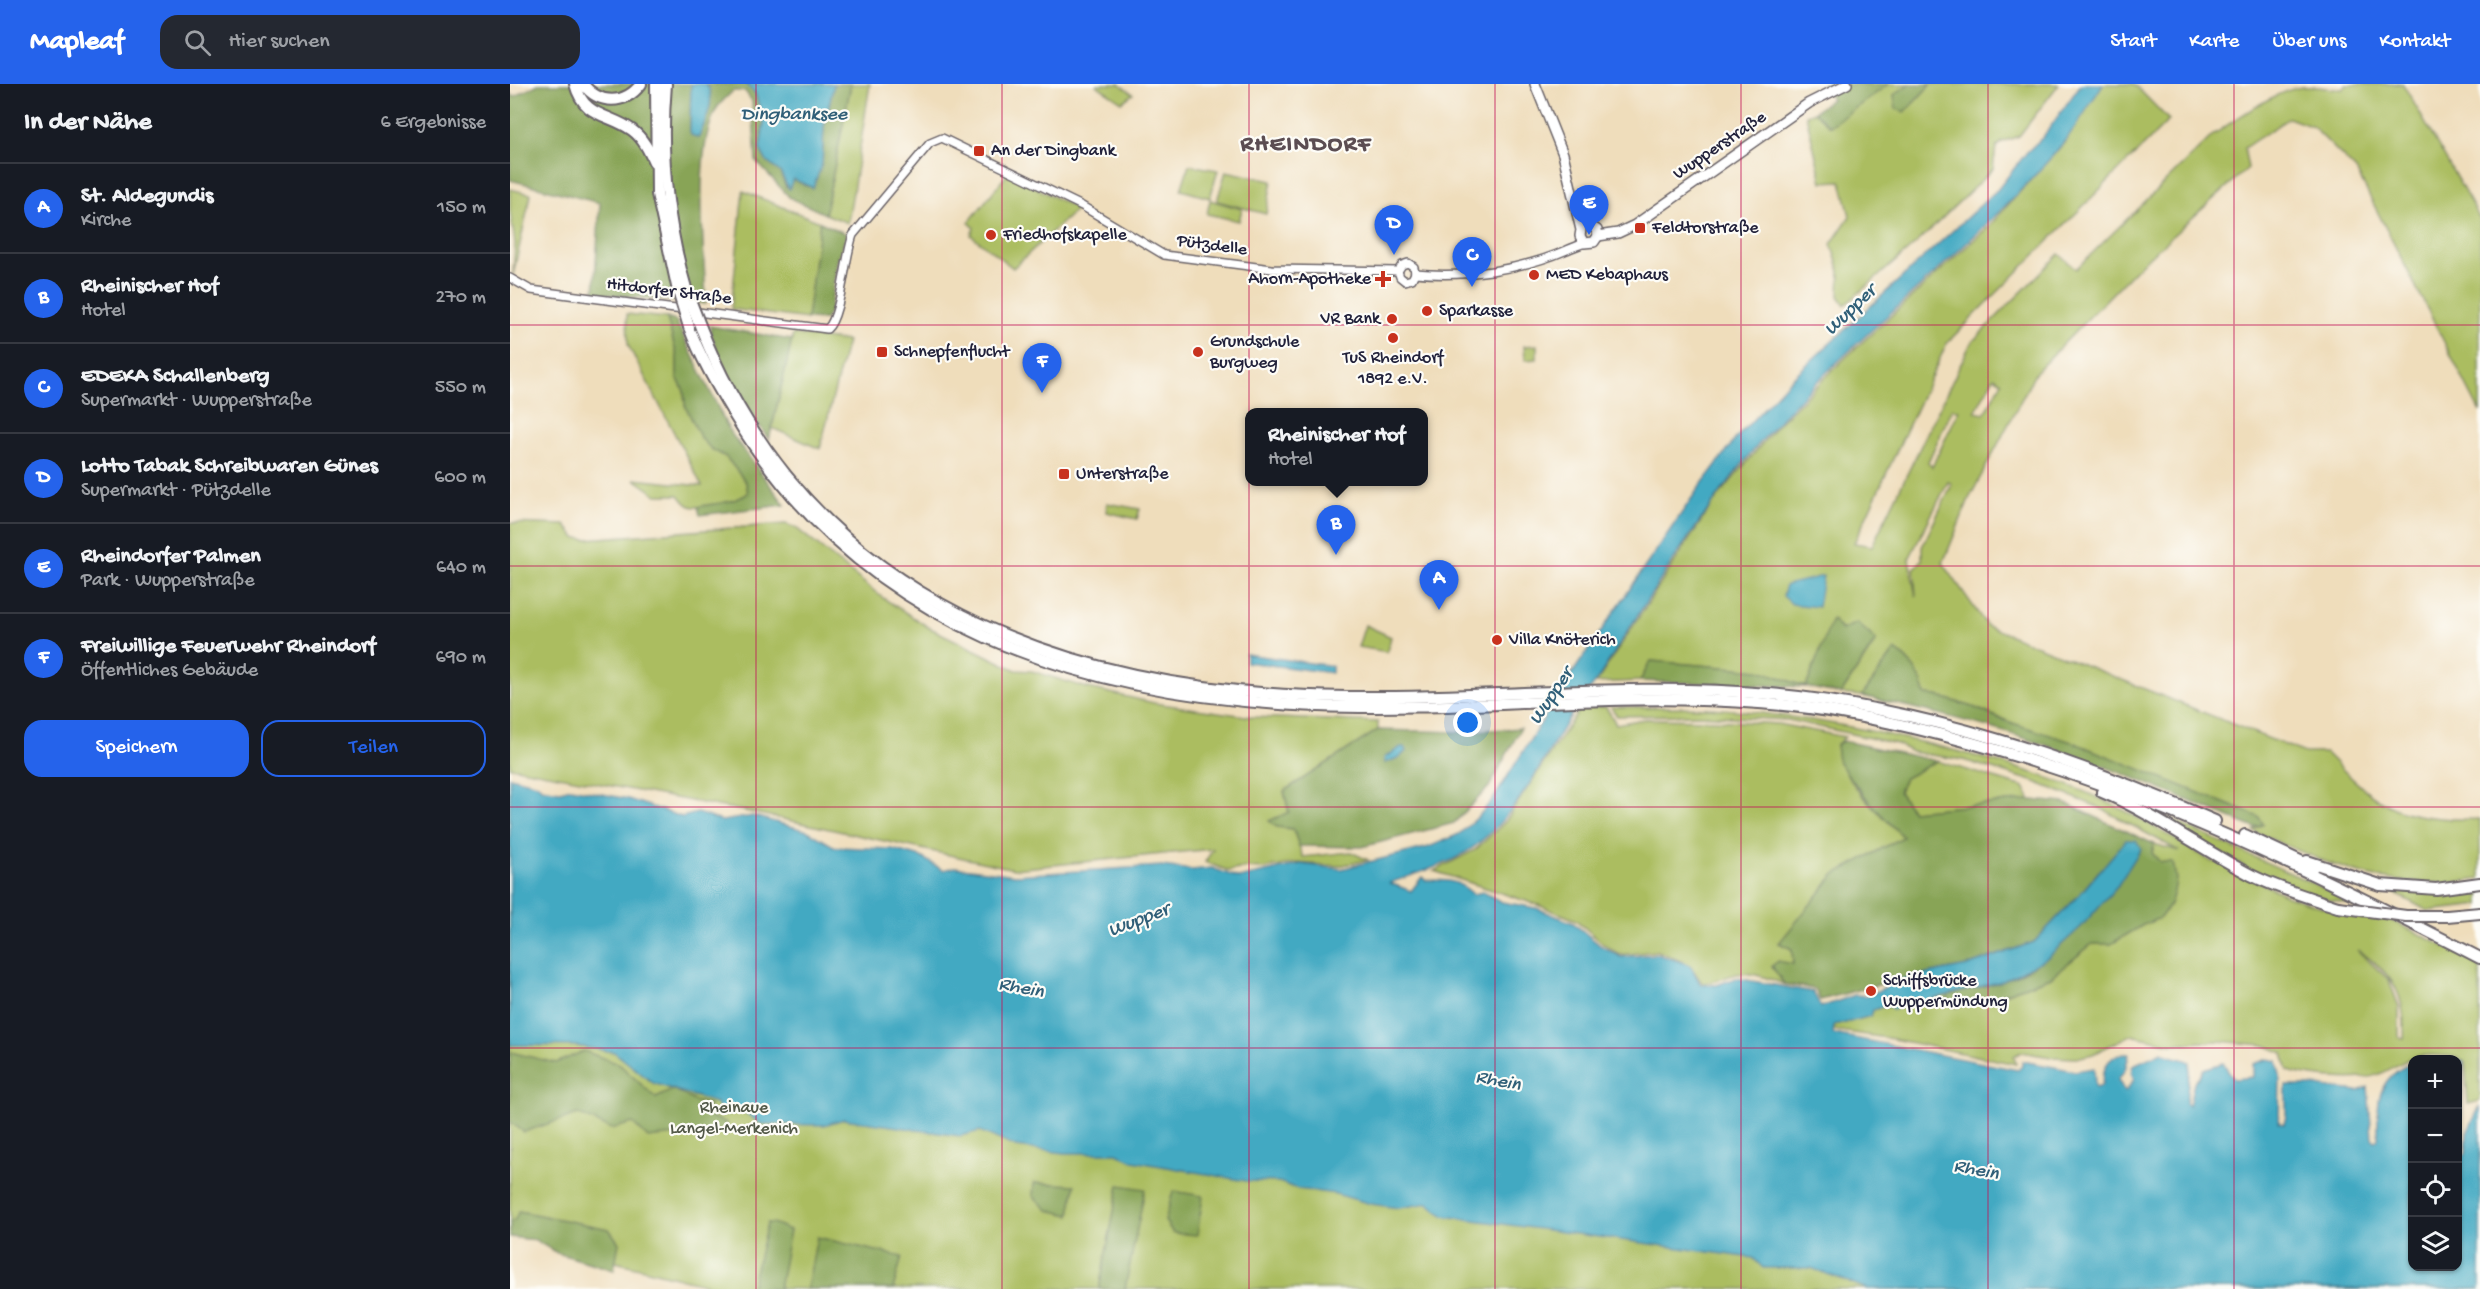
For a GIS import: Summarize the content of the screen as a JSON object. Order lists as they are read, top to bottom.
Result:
{
  "streets": {
    "main road": ["Wupperstraße"],
    "street": ["Pützdelle", "Hitdorfer Straße"]
  },
  "crossings": [
    ["Wupperstraße", "Pützdelle"],
    ["Pützdelle", "Hitdorfer Straße"]
  ],
  "districts": ["RHEINDORF"],
  "water": ["Dingbanksee", "Wupper", "Rhein"],
  "parks": ["Rheinaue Langel-Merkenich"],
  "places": {
    "transit": [
      "An der Dingbank",
      "Feldtorstraße",
      "Schnepfenflucht",
      "Unterstraße"
    ],
    "other": [
      "Friedhofskapelle",
      "MED Kebaphaus",
      "Sparkasse",
      "VR Bank",
      "TuS Rheindorf 1892 e.V.",
      "Grundschule Burgweg",
      "Villa Knöterich",
      "Schiffsbrücke Wuppermündung"
    ],
    "health": ["Ahorn-Apotheke"]
  },
  "page": {
    "header": "Mapleaf",
    "search": "Hier suchen",
    "nav": [
      "Start",
      "Karte",
      "Über uns",
      "Kontakt"
    ],
    "heading": ["In der Nähe", "6 Ergebnisse"],
    "list": [
      {
        "mark": "A",
        "name": "St. Aldegundis",
        "note": "Kirche",
        "value": "150 m"
      },
      {
        "mark": "B",
        "name": "Rheinischer Hof",
        "note": "Hotel",
        "value": "270 m"
      },
      {
        "mark": "C",
        "name": "EDEKA Schallenberg",
        "note": "Supermarkt · Wupperstraße",
        "value": "550 m"
      },
      {
        "mark": "D",
        "name": "Lotto Tabak Schreibwaren Günes",
        "note": "Supermarkt · Pützdelle",
        "value": "600 m"
      },
      {
        "mark": "E",
        "name": "Rheindorfer Palmen",
        "note": "Park · Wupperstraße",
        "value": "640 m"
      },
      {
        "mark": "F",
        "name": "Freiwillige Feuerwehr Rheindorf",
        "note": "Öffentliches Gebäude",
        "value": "690 m"
      }
    ],
    "pins": [
      "E",
      "D",
      "C",
      "F",
      "B",
      "A"
    ],
    "popup": ["Rheinischer Hof", "Hotel"],
    "buttons": ["Speichern", "Teilen"],
    "map_buttons": ["+", "−"]
  }
}
